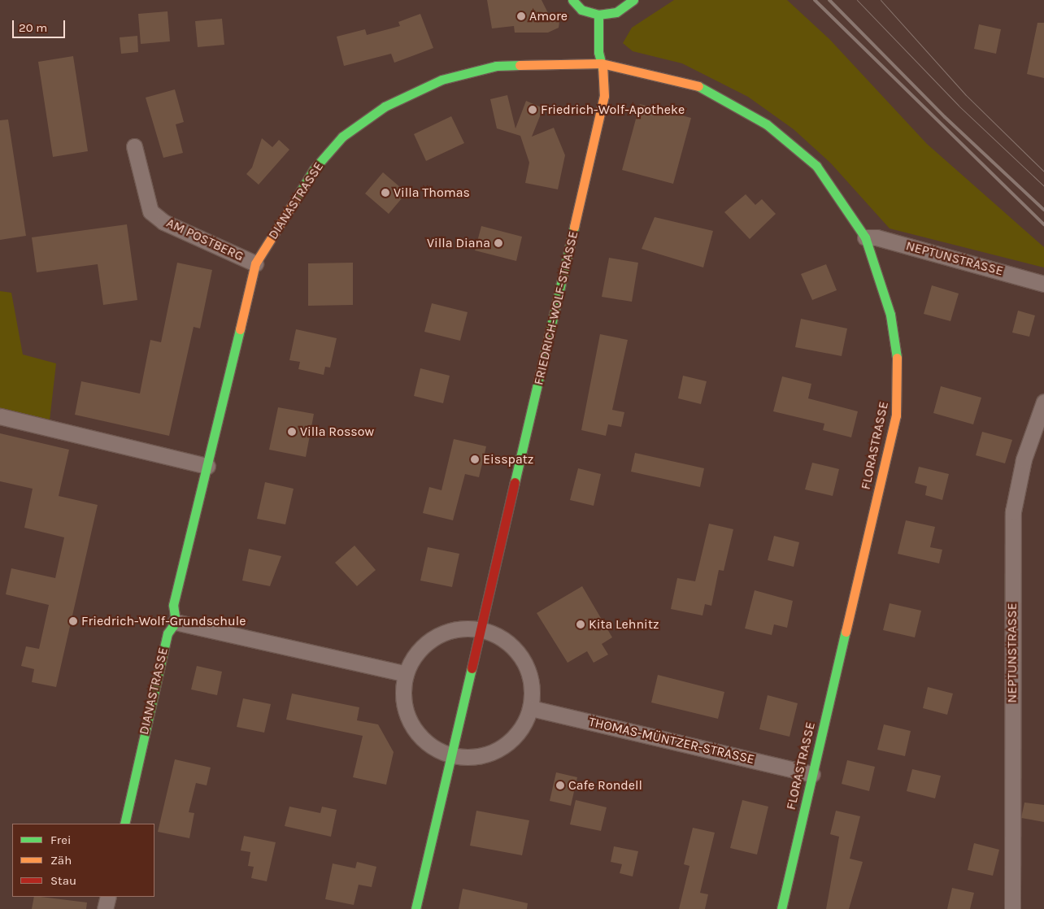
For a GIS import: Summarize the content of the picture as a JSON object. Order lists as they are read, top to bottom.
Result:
{
  "streets": {
    "street": [
      "DIANASTRASSE",
      "AM POSTBERG",
      "NEPTUNSTRASSE",
      "FRIEDRICH-WOLF-STRASSE",
      "FLORASTRASSE",
      "THOMAS-MÜNTZER-STRASSE"
    ]
  },
  "crossings": [
    ["DIANASTRASSE", "AM POSTBERG"],
    ["DIANASTRASSE", "FRIEDRICH-WOLF-STRASSE"],
    ["DIANASTRASSE", "FLORASTRASSE"],
    ["NEPTUNSTRASSE", "FLORASTRASSE"],
    ["FRIEDRICH-WOLF-STRASSE", "FLORASTRASSE"],
    ["FLORASTRASSE", "THOMAS-MÜNTZER-STRASSE"]
  ],
  "places": [
    "Amore",
    "Friedrich-Wolf-Apotheke",
    "Villa Thomas",
    "Villa Diana",
    "Villa Rossow",
    "Eisspatz",
    "Friedrich-Wolf-Grundschule",
    "Kita Lehnitz",
    "Cafe Rondell"
  ],
  "legend": ["Frei", "Zäh", "Stau"],
  "scale_bar": "20 m"
}
